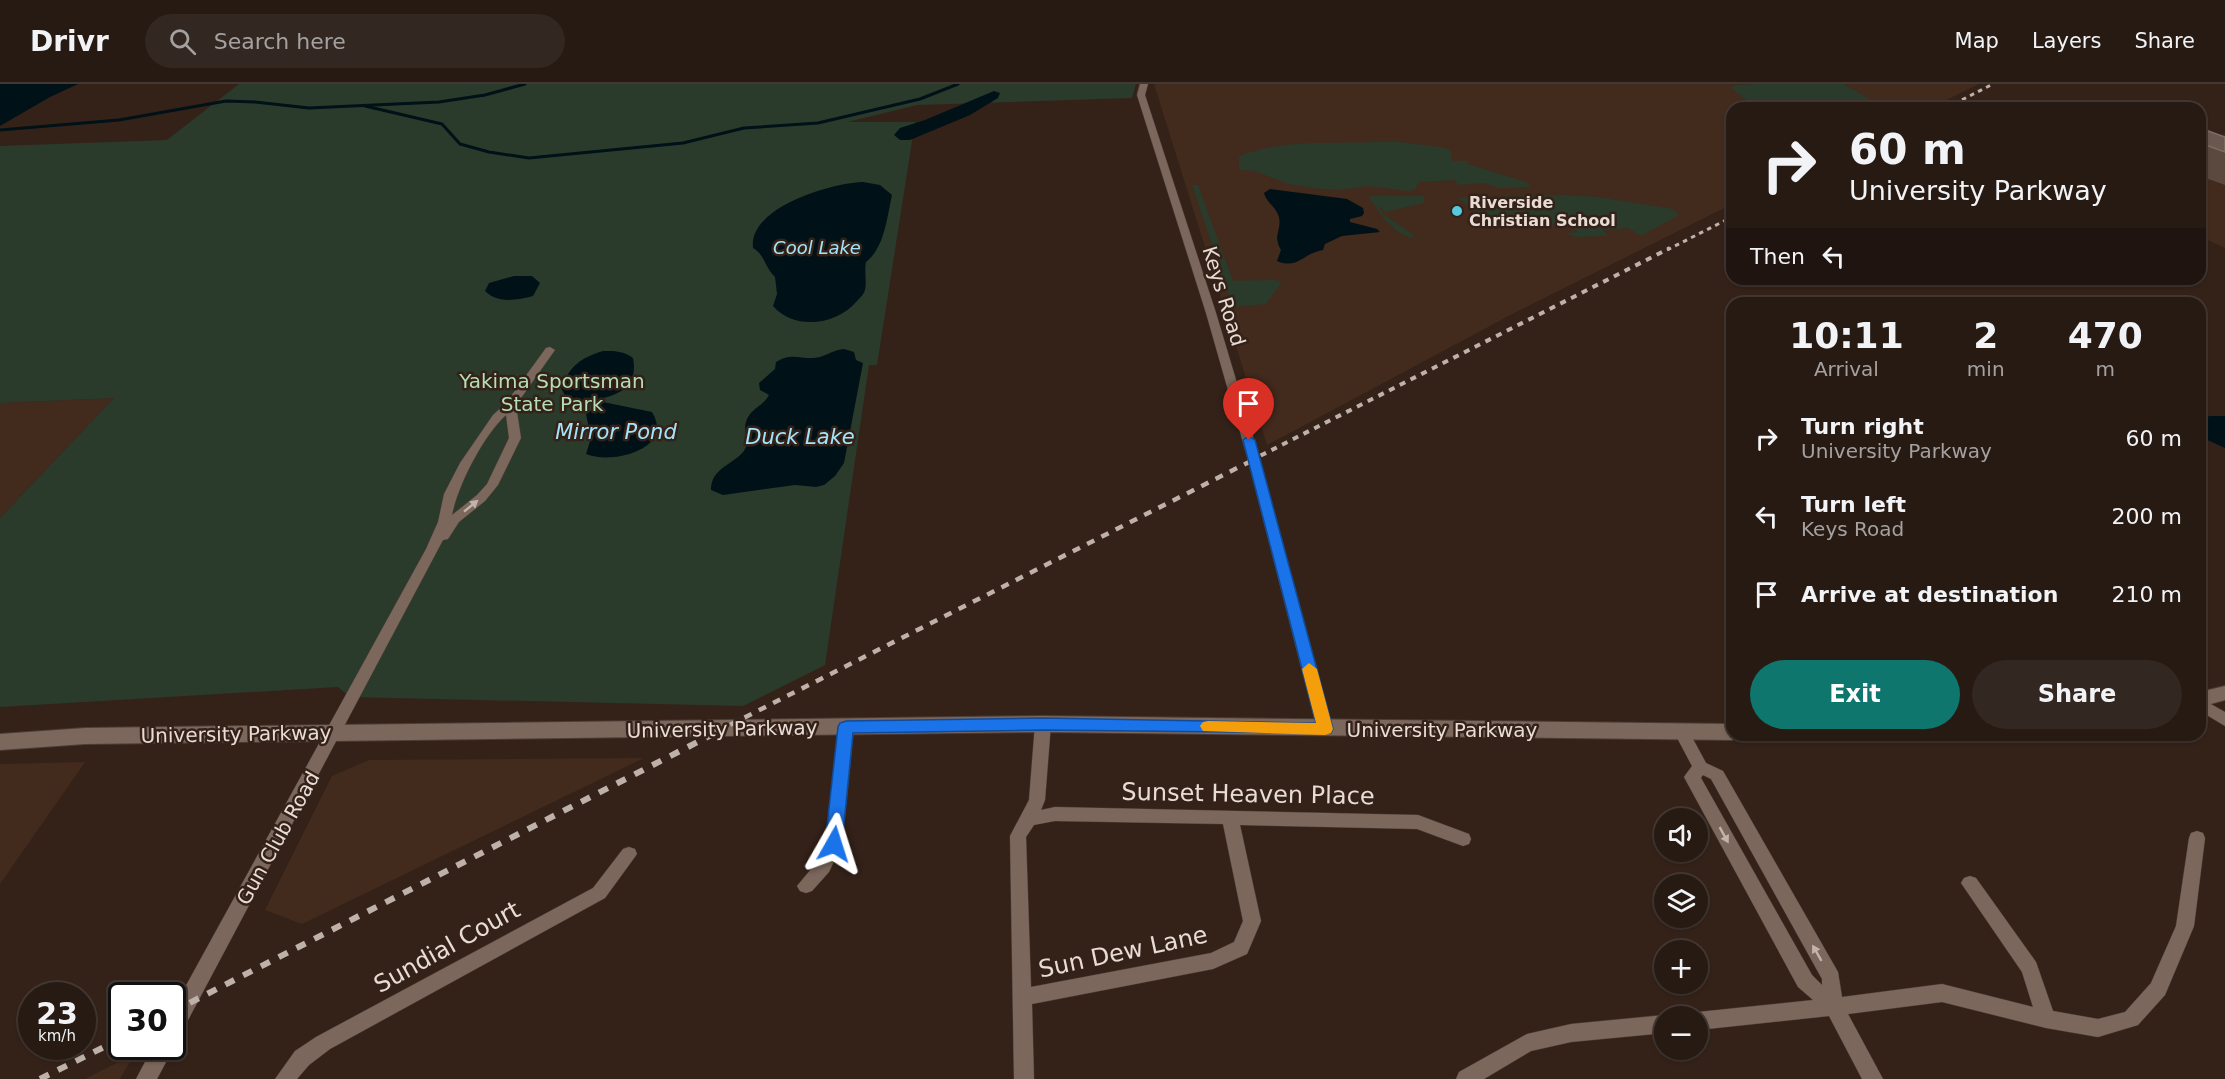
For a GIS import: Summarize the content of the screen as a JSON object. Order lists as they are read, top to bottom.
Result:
{
  "streets": {
    "main road": ["University Parkway"],
    "street": [
      "Keys Road",
      "Sunset Heaven Place",
      "Gun Club Road",
      "Sundial Court",
      "Sun Dew Lane"
    ]
  },
  "crossings": [
    ["Keys Road", "University Parkway"],
    ["University Parkway", "Gun Club Road"],
    ["Sunset Heaven Place", "Sun Dew Lane"]
  ],
  "water": ["Cool Lake", "Mirror Pond", "Duck Lake"],
  "parks": ["Yakima Sportsman State Park"],
  "places": ["Riverside Christian School"],
  "page": {
    "header": "Drivr",
    "search": "Search here",
    "nav": ["Map", "Layers", "Share"],
    "turn": ["60 m", "University Parkway"],
    "then": "Then",
    "eta": [
      "10:11",
      "Arrival",
      "2",
      "min",
      "470",
      "m"
    ],
    "list": [
      {
        "name": "Turn right",
        "note": "University Parkway",
        "value": "60 m"
      },
      {
        "name": "Turn left",
        "note": "Keys Road",
        "value": "200 m"
      },
      {
        "name": "Arrive at destination",
        "value": "210 m"
      }
    ],
    "buttons": ["Exit", "Share"],
    "map_buttons": ["+", "−"],
    "speed": "23 km/h",
    "limit": "30"
  }
}
